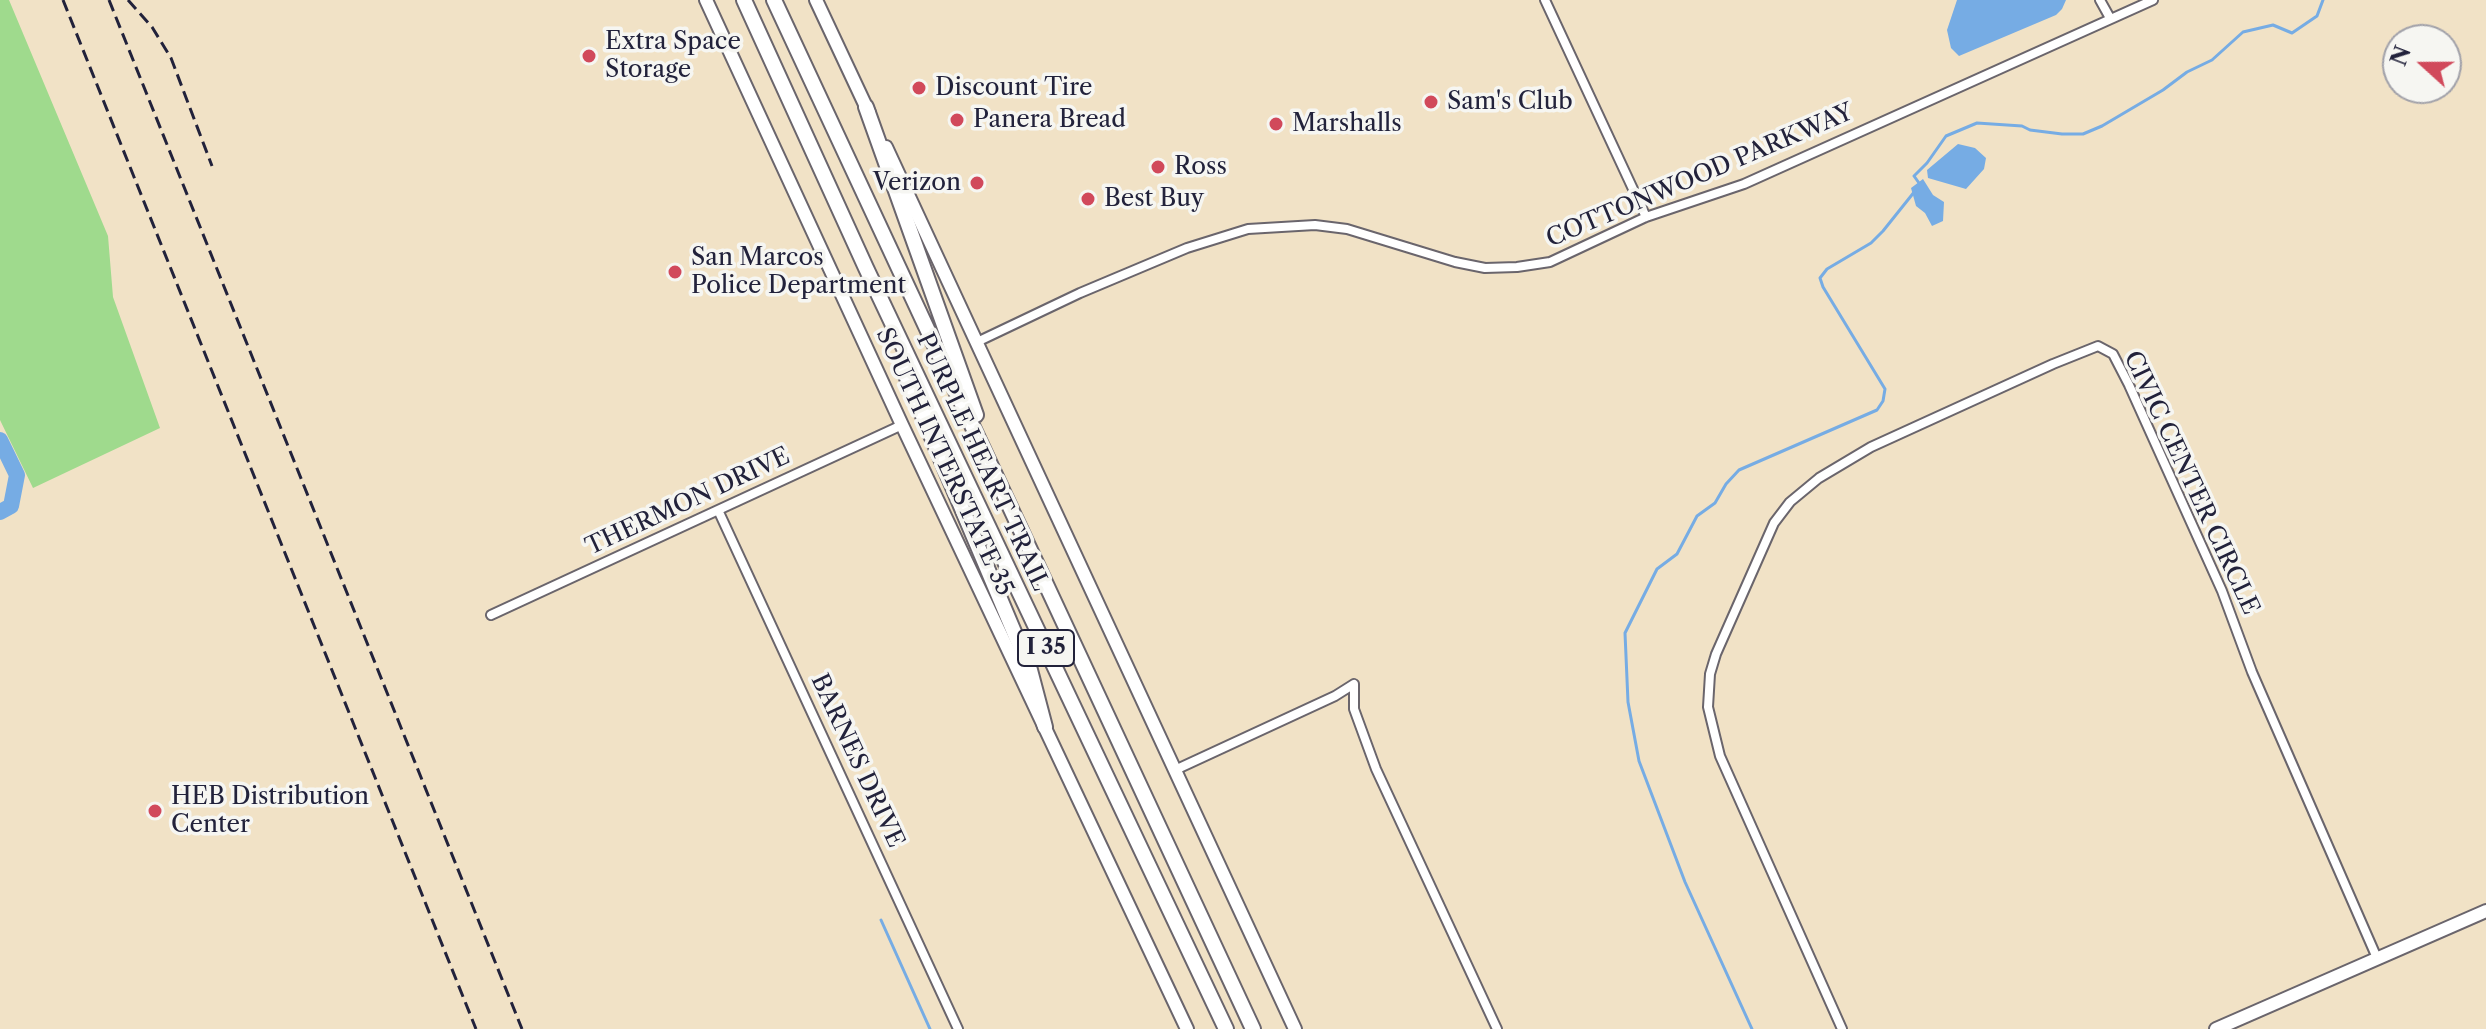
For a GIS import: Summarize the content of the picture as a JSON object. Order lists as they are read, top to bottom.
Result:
{
  "streets": {
    "highway": ["PURPLE HEART TRAIL", "I 35"],
    "main road": ["SOUTH INTERSTATE 35"],
    "street": [
      "COTTONWOOD PARKWAY",
      "CIVIC CENTER CIRCLE",
      "THERMON DRIVE",
      "BARNES DRIVE"
    ]
  },
  "crossings": [
    ["SOUTH INTERSTATE 35", "THERMON DRIVE"],
    ["THERMON DRIVE", "BARNES DRIVE"]
  ],
  "places": [
    "Extra Space Storage",
    "Discount Tire",
    "Sam's Club",
    "Panera Bread",
    "Marshalls",
    "Ross",
    "Verizon",
    "Best Buy",
    "San Marcos Police Department",
    "HEB Distribution Center"
  ],
  "north": "left"
}
